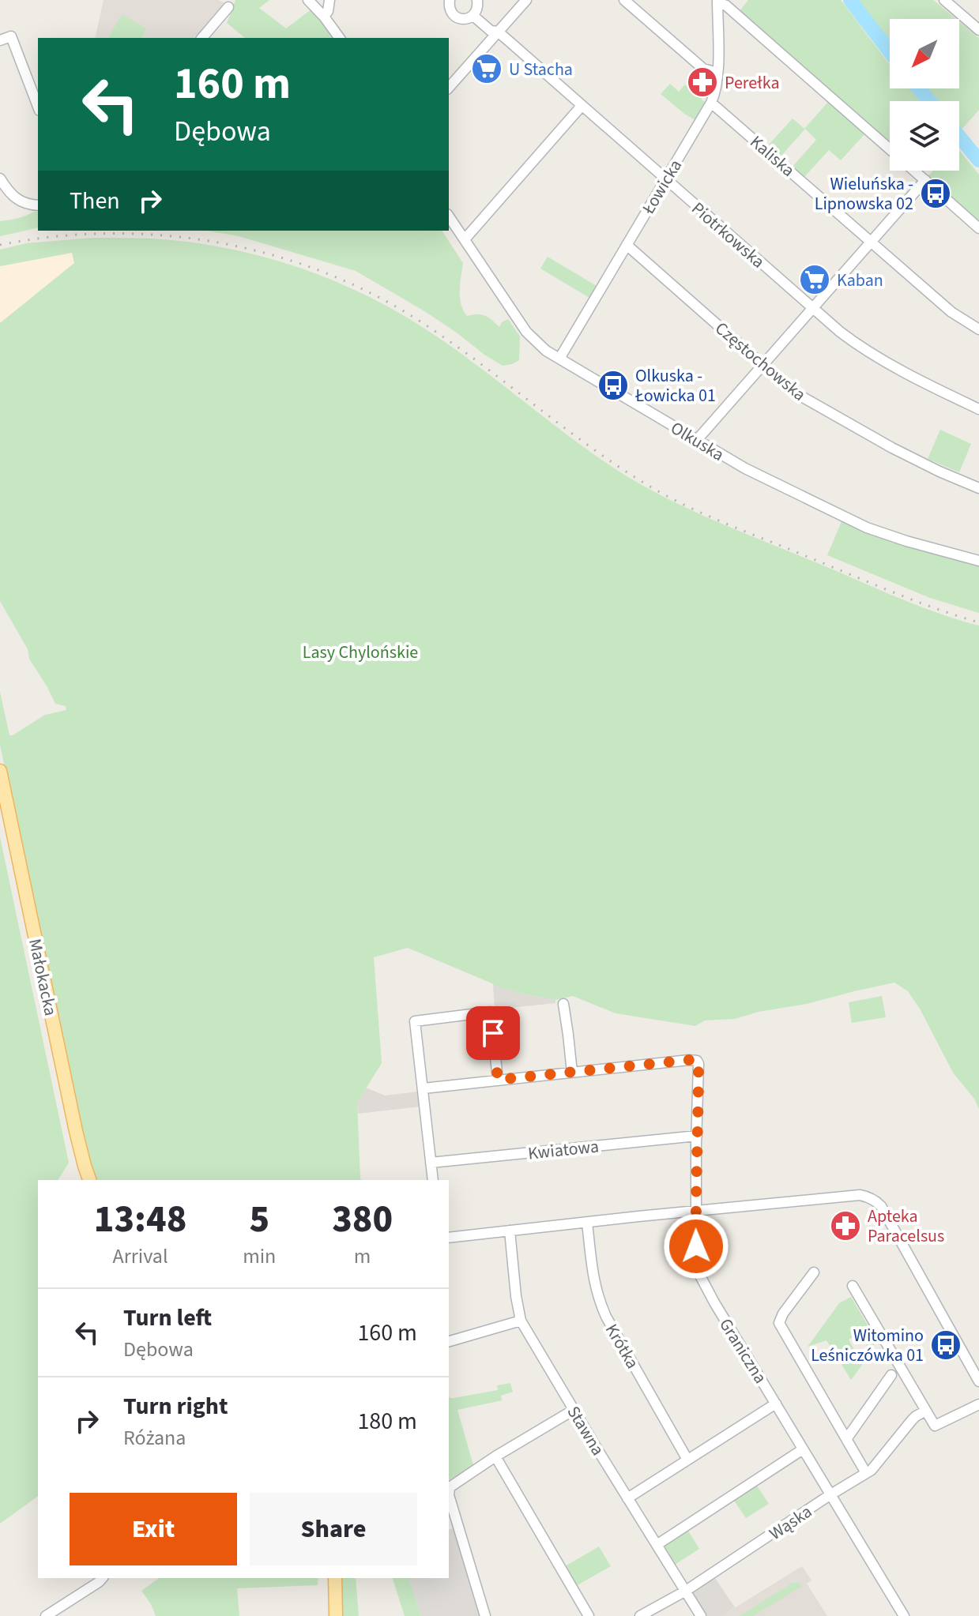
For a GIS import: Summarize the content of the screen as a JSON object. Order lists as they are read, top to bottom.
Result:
{
  "streets": {
    "main road": ["Małokacka"],
    "street": [
      "Kaliska",
      "Łowicka",
      "Piotrkowska",
      "Częstochowska",
      "Olkuska",
      "Kwiatowa",
      "Krótka",
      "Graniczna",
      "Stawna",
      "Wąska"
    ]
  },
  "crossings": [
    ["Kaliska", "Łowicka"],
    ["Łowicka", "Piotrkowska"],
    ["Łowicka", "Częstochowska"],
    ["Łowicka", "Olkuska"],
    ["Kwiatowa", "Graniczna"],
    ["Graniczna", "Wąska"],
    ["Stawna", "Wąska"]
  ],
  "parks": ["Lasy Chylońskie"],
  "places": {
    "supermarket": ["U Stacha", "Kaban"],
    "pharmacy": ["Perełka", "Apteka Paracelsus"],
    "bus stop": ["Wieluńska - Lipnowska 02", "Olkuska - Łowicka 01", "Witomino Leśniczówka 01"]
  },
  "north": "bottom left",
  "page": {
    "turn": ["160 m", "Dębowa"],
    "then": "Then",
    "eta": [
      "13:48",
      "Arrival",
      "5",
      "min",
      "380",
      "m"
    ],
    "list": [
      {
        "name": "Turn left",
        "note": "Dębowa",
        "value": "160 m"
      },
      {
        "name": "Turn right",
        "note": "Różana",
        "value": "180 m"
      }
    ],
    "buttons": ["Exit", "Share"]
  }
}
